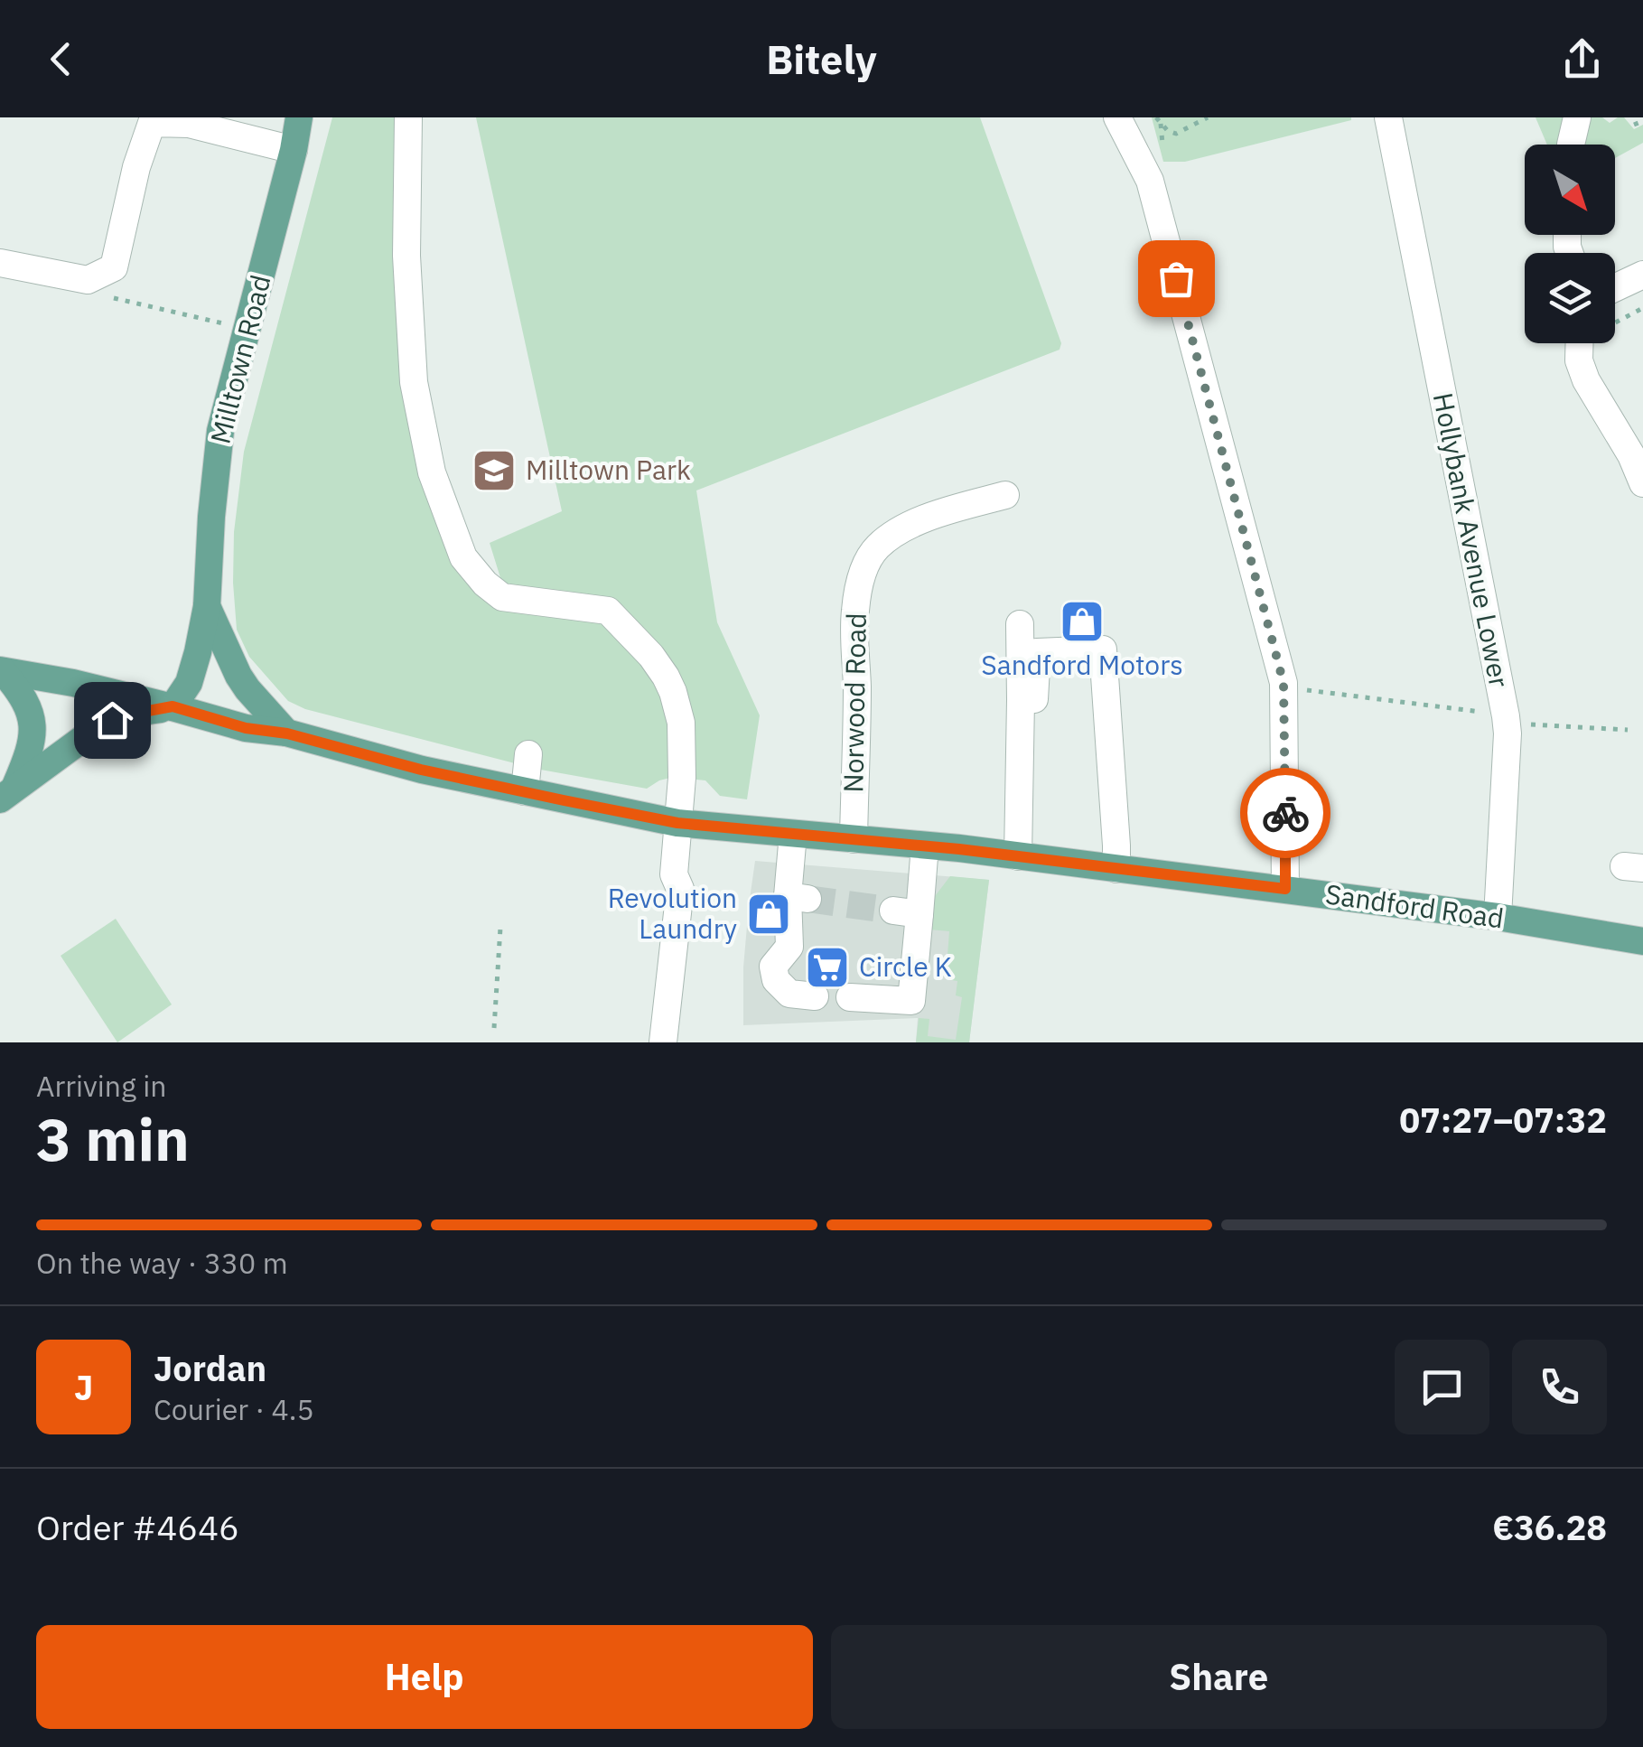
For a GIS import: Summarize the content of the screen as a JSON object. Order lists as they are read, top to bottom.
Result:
{
  "streets": {
    "main road": ["Milltown Road", "Sandford Road"],
    "street": ["Hollybank Avenue Lower", "Norwood Road"]
  },
  "crossings": [
    ["Milltown Road", "Sandford Road"],
    ["Hollybank Avenue Lower", "Sandford Road"],
    ["Norwood Road", "Sandford Road"]
  ],
  "places": {
    "school or university": ["Milltown Park"],
    "shop": ["Sandford Motors", "Revolution Laundry"],
    "supermarket": ["Circle K"]
  },
  "north": "bottom right",
  "page": {
    "header": "Bitely",
    "heading": ["3 min", "Arriving in", "07:27–07:32"],
    "panel": [
      "Jordan",
      "Courier · 4.5",
      "Order #4646",
      "€36.28"
    ],
    "bar": "On the way · 330 m",
    "round": "J",
    "buttons": ["Help", "Share"]
  }
}
